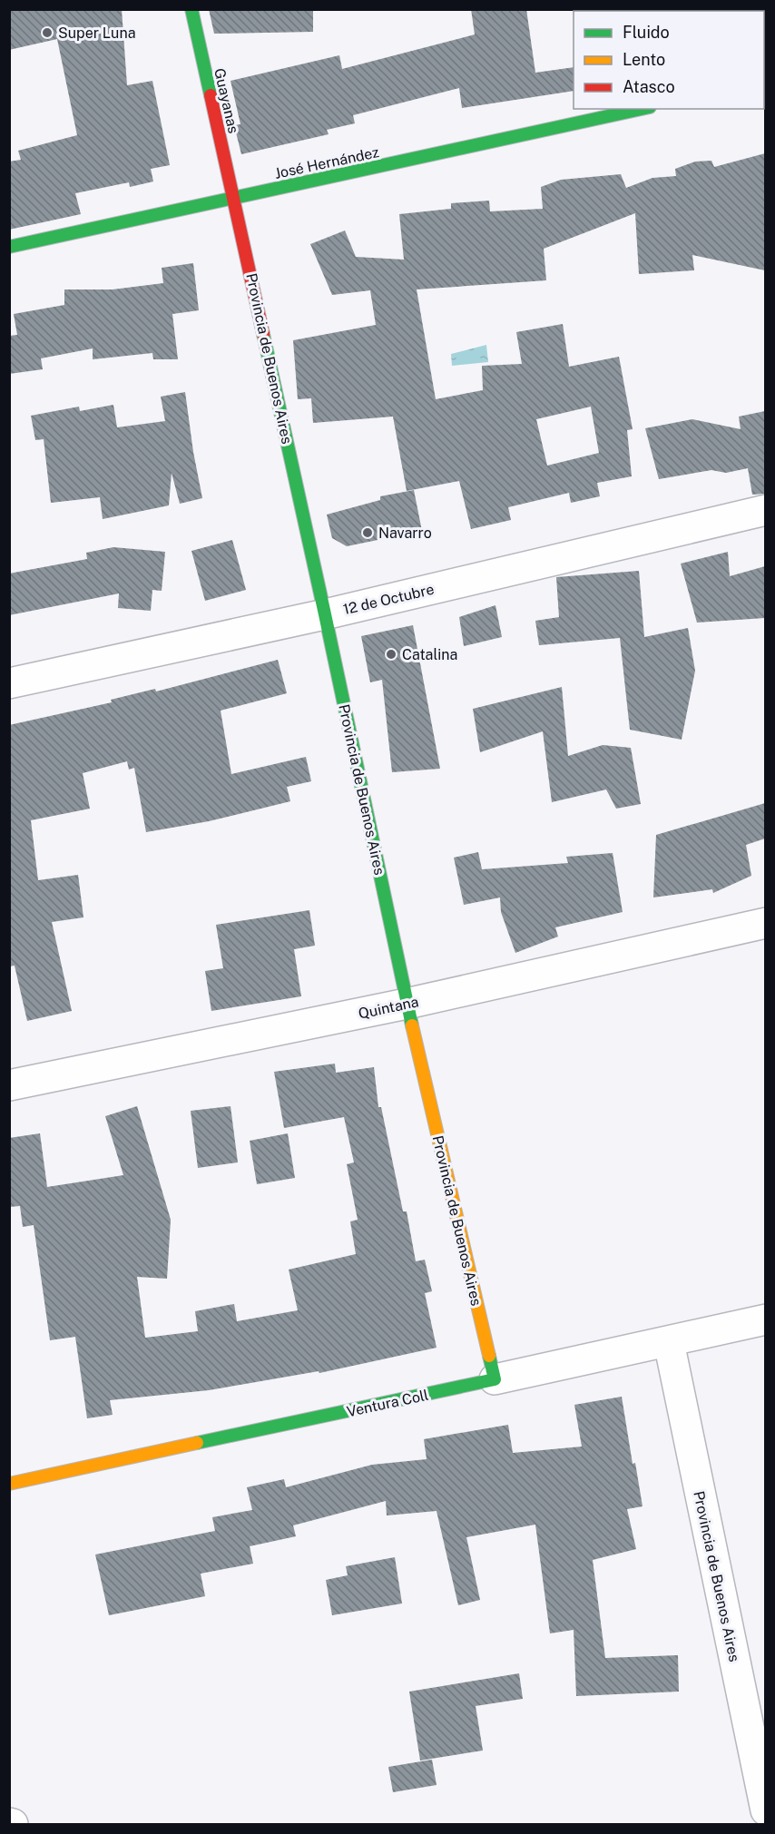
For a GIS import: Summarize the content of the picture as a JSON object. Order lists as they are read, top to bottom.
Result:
{
  "streets": {
    "street": [
      "Guayanas",
      "José Hernández",
      "Provincia de Buenos Aires",
      "12 de Octubre",
      "Quintana",
      "Ventura Coll"
    ]
  },
  "crossings": [
    ["Guayanas", "José Hernández"],
    ["Guayanas", "Provincia de Buenos Aires"],
    ["José Hernández", "Provincia de Buenos Aires"],
    ["Provincia de Buenos Aires", "12 de Octubre"],
    ["Provincia de Buenos Aires", "Quintana"],
    ["Provincia de Buenos Aires", "Ventura Coll"]
  ],
  "places": ["Super Luna", "Navarro", "Catalina"],
  "legend": ["Fluido", "Lento", "Atasco"]
}
